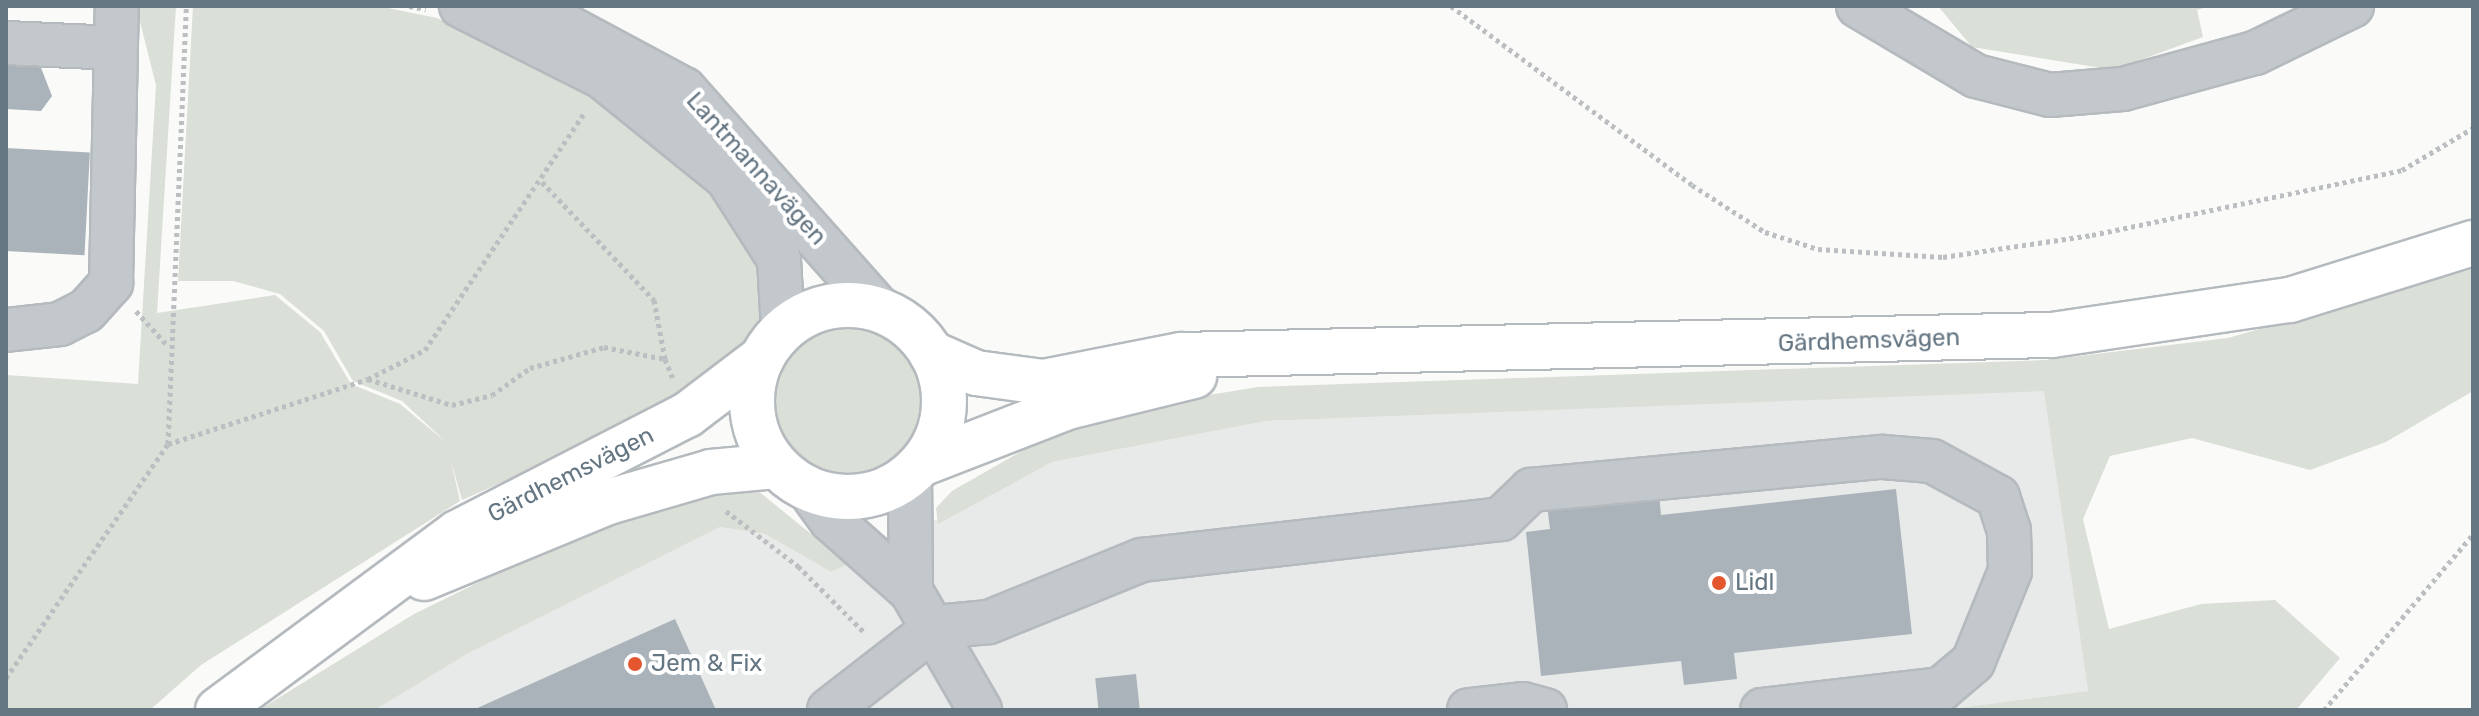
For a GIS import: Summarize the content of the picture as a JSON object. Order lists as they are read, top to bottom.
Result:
{
  "streets": {
    "main road": ["Gärdhemsvägen"],
    "street": ["Lantmannavägen"]
  },
  "crossings": [
    ["Lantmannavägen", "Gärdhemsvägen"]
  ],
  "places": ["Lidl", "Jem & Fix"]
}
